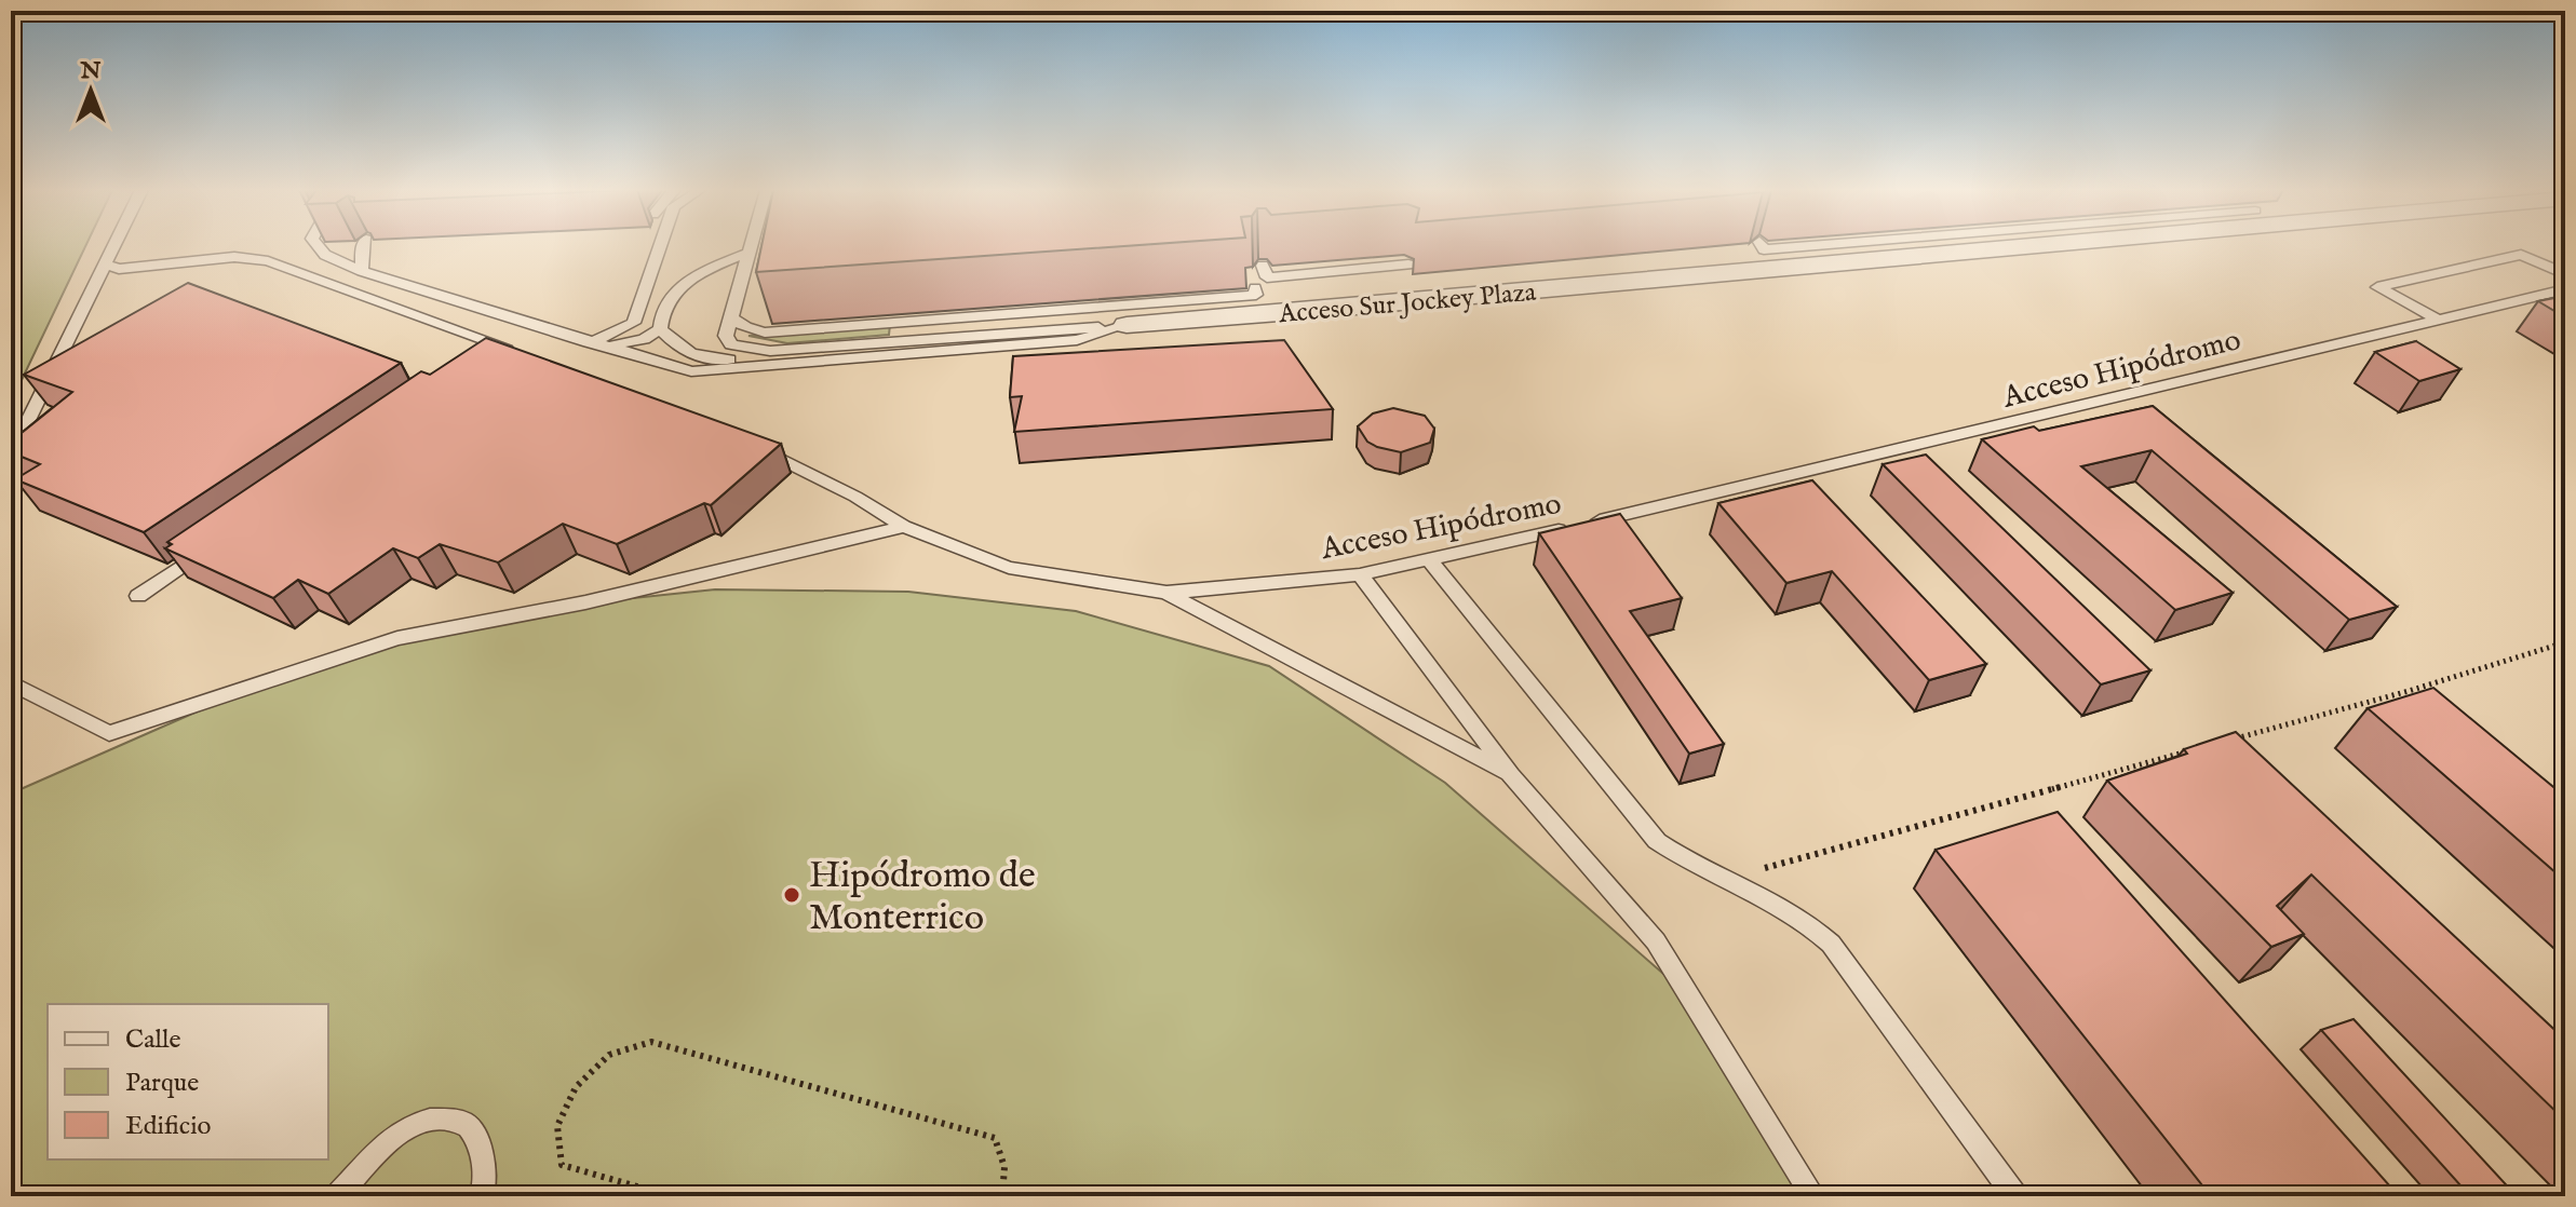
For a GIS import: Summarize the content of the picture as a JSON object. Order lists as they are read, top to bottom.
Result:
{
  "streets": {
    "street": ["Acceso Sur Jockey Plaza"],
    "lane": ["Acceso Hipódromo"]
  },
  "places": ["Hipódromo de Monterrico"],
  "legend": ["Calle", "Parque", "Edificio"],
  "north": "top"
}
